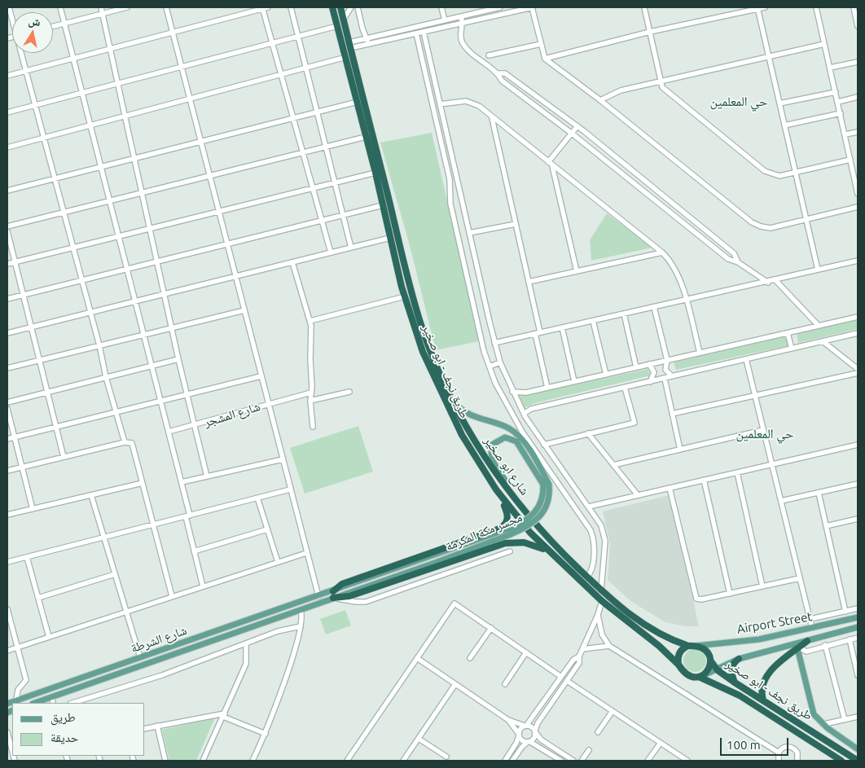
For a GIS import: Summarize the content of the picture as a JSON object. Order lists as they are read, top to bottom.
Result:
{
  "streets": {
    "highway": ["طريق نجف - ابو صخير", "شارع ابو صخير"],
    "main road": ["مجسر مكة المكرمة", "Airport Street", "شارع الشرطة"],
    "street": ["شارع المشجر"]
  },
  "crossings": [
    ["طريق نجف - ابو صخير", "شارع ابو صخير"],
    ["طريق نجف - ابو صخير", "Airport Street"],
    ["شارع ابو صخير", "مجسر مكة المكرمة"],
    ["مجسر مكة المكرمة", "شارع الشرطة"]
  ],
  "districts": ["حي المعلمین", "حي المعلمين"],
  "legend": ["طريق", "حديقة"],
  "scale_bar": "100 m",
  "north": "top"
}
